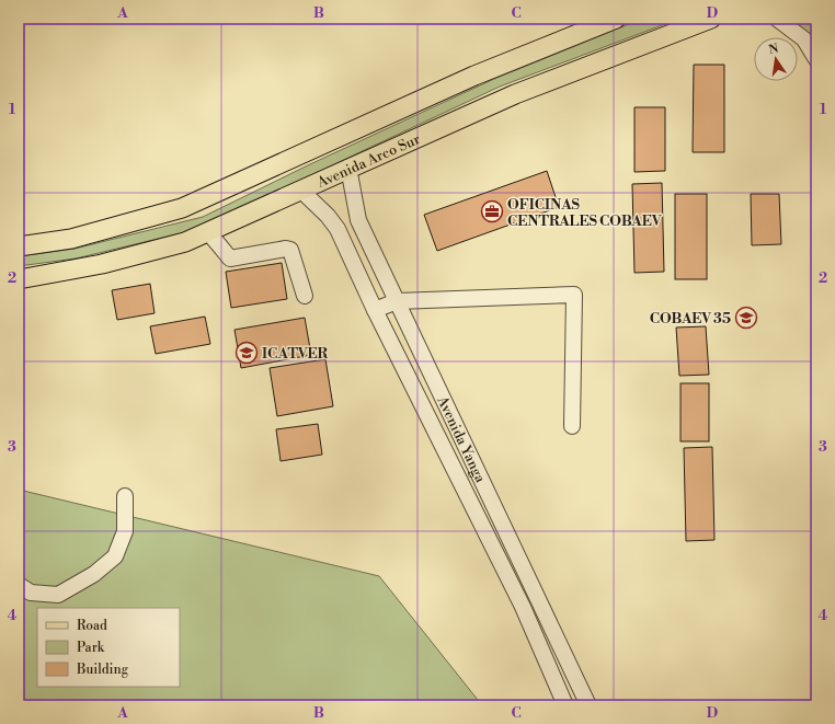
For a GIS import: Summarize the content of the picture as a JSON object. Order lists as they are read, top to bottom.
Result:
{
  "streets": {
    "main road": ["Avenida Arco Sur"],
    "street": ["Avenida Yanga"]
  },
  "crossings": [
    ["Avenida Arco Sur", "Avenida Yanga"]
  ],
  "places": {
    "office": ["OFICINAS CENTRALES COBAEV"],
    "school or university": ["COBAEV 35", "ICATVER"]
  },
  "legend": ["Road", "Park", "Building"],
  "north": "top",
  "grid": {
    "columns": [
      "A",
      "B",
      "C",
      "D"
    ],
    "rows": [
      "1",
      "2",
      "3",
      "4"
    ]
  }
}
